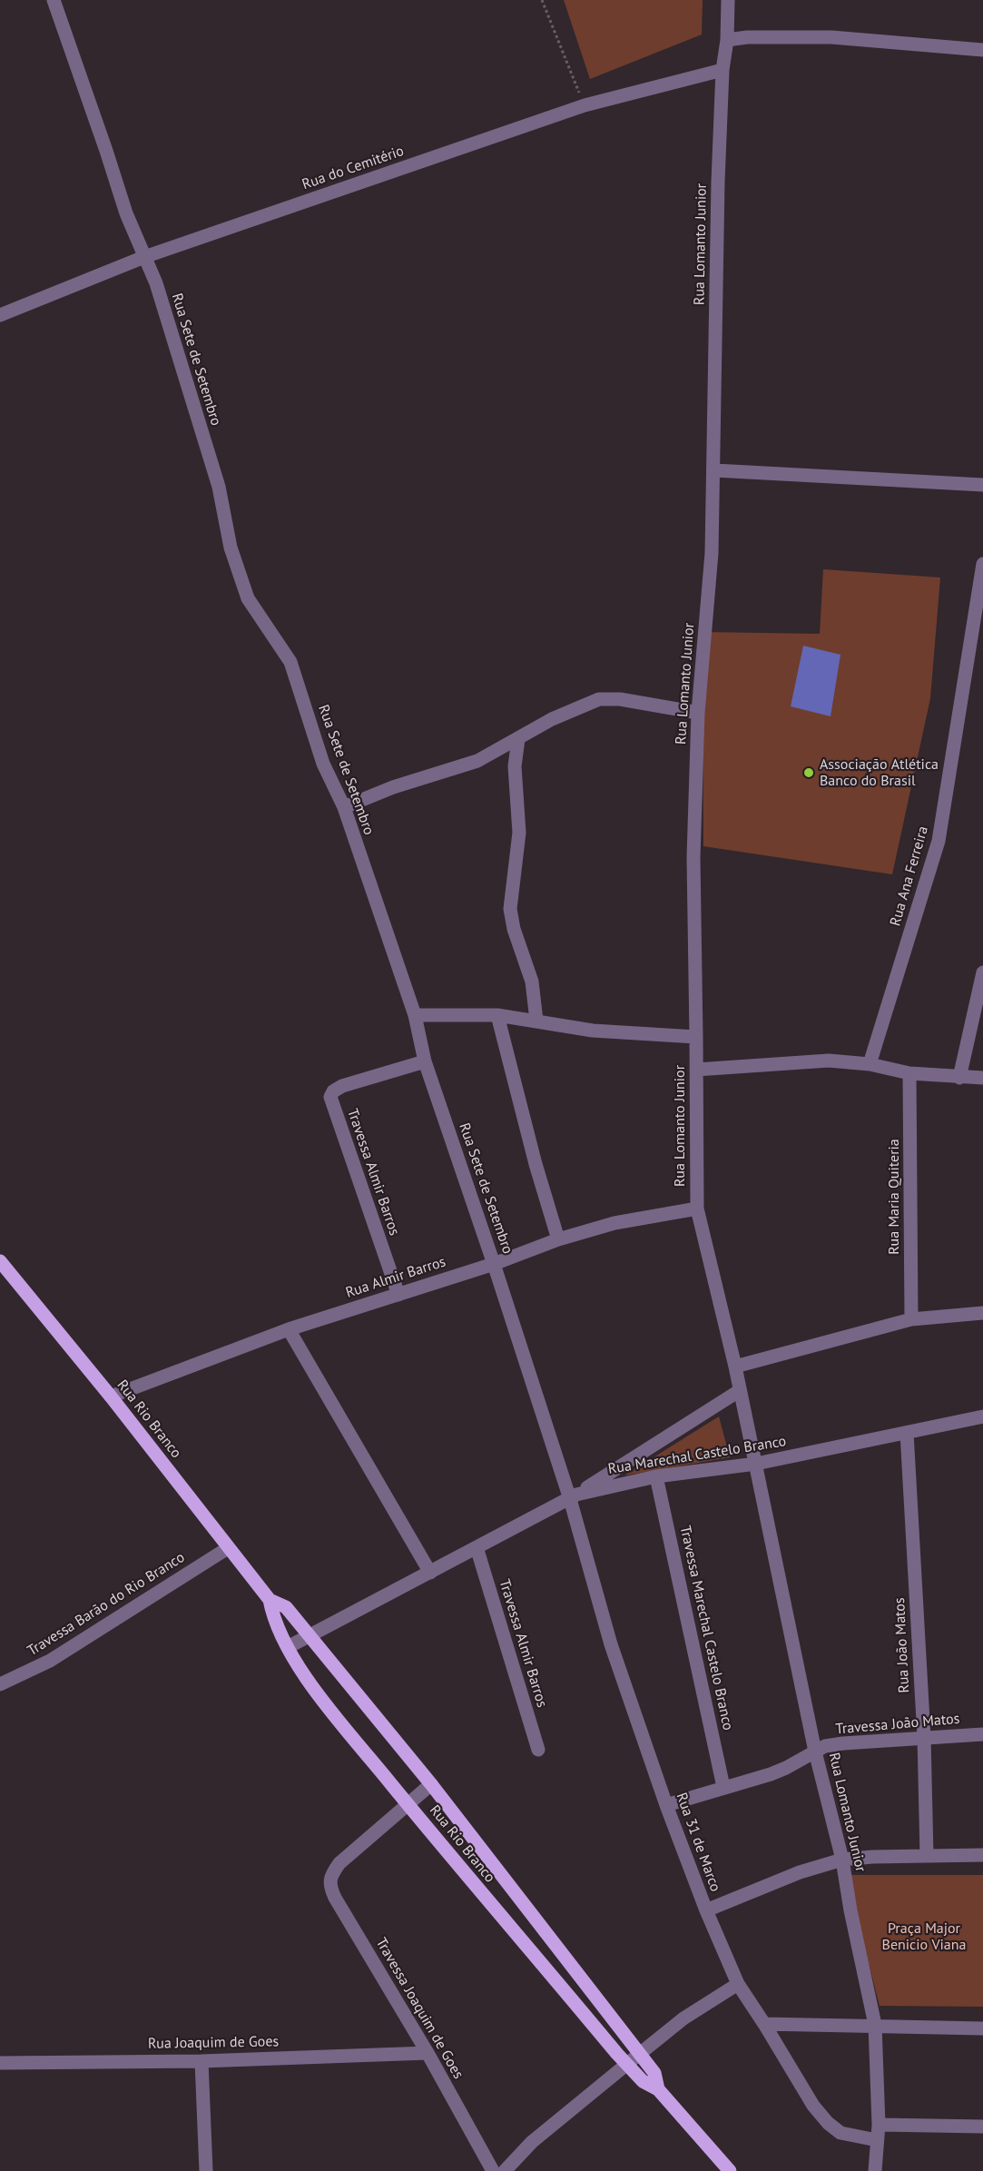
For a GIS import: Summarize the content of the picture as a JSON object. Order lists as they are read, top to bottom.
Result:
{
  "streets": {
    "main road": ["Rua Rio Branco"],
    "street": [
      "Rua do Cemitério",
      "Rua Lomanto Junior",
      "Rua Sete de Setembro",
      "Rua Ana Ferreira",
      "Travessa Almir Barros",
      "Rua Maria Quiteria",
      "Rua Almir Barros",
      "Rua Marechal Castelo Branco",
      "Travessa Barão do Rio Branco",
      "Travessa Marechal Castelo Branco",
      "Rua João Matos",
      "Travessa João Matos",
      "Rua 31 de Marco",
      "Travessa Joaquim de Goes",
      "Rua Joaquim de Goes"
    ]
  },
  "crossings": [
    ["Rua do Cemitério", "Rua Lomanto Junior"],
    ["Rua do Cemitério", "Rua Sete de Setembro"],
    ["Rua Lomanto Junior", "Rua Almir Barros"],
    ["Rua Lomanto Junior", "Rua Marechal Castelo Branco"],
    ["Rua Lomanto Junior", "Travessa João Matos"],
    ["Rua Lomanto Junior", "Rua 31 de Marco"],
    ["Rua Sete de Setembro", "Travessa Almir Barros"],
    ["Rua Sete de Setembro", "Rua Almir Barros"],
    ["Rua Sete de Setembro", "Rua Marechal Castelo Branco"],
    ["Rua Sete de Setembro", "Rua 31 de Marco"],
    ["Travessa Almir Barros", "Rua Almir Barros"],
    ["Travessa Almir Barros", "Rua Marechal Castelo Branco"],
    ["Rua Almir Barros", "Rua Rio Branco"],
    ["Rua Rio Branco", "Rua Marechal Castelo Branco"],
    ["Rua Rio Branco", "Travessa Barão do Rio Branco"],
    ["Rua Rio Branco", "Travessa Joaquim de Goes"],
    ["Rua Marechal Castelo Branco", "Travessa Marechal Castelo Branco"],
    ["Rua Marechal Castelo Branco", "Rua João Matos"],
    ["Rua Marechal Castelo Branco", "Rua 31 de Marco"],
    ["Travessa Marechal Castelo Branco", "Travessa João Matos"],
    ["Rua João Matos", "Travessa João Matos"],
    ["Travessa João Matos", "Rua 31 de Marco"],
    ["Travessa Joaquim de Goes", "Rua Joaquim de Goes"]
  ],
  "parks": ["Praça Major Benicio Viana"],
  "places": ["Associação Atlética Banco do Brasil"]
}
